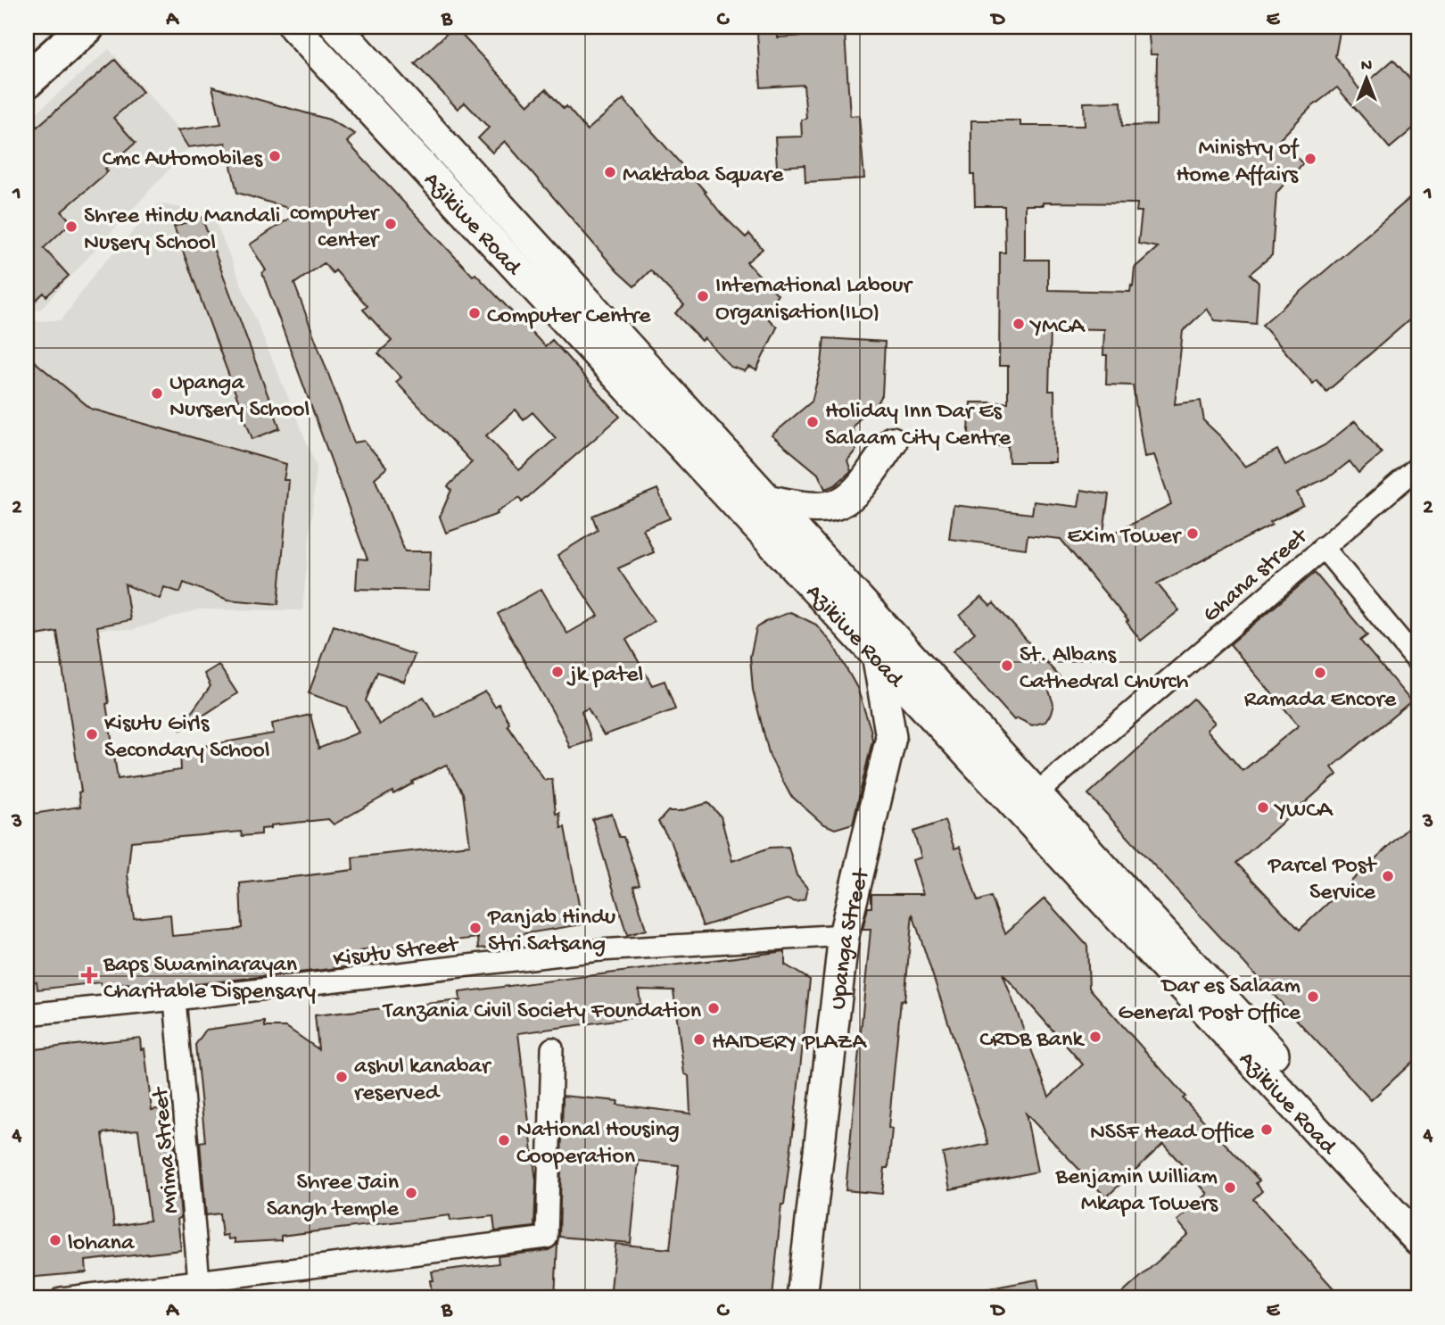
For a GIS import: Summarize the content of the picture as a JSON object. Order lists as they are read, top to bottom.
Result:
{
  "streets": {
    "street": [
      "Azikiwe Road",
      "Ghana street",
      "Upanga Street",
      "Kisutu Street",
      "Mrima Street"
    ]
  },
  "crossings": [
    ["Azikiwe Road", "Ghana street"],
    ["Azikiwe Road", "Upanga Street"],
    ["Upanga Street", "Kisutu Street"],
    ["Kisutu Street", "Mrima Street"]
  ],
  "places": {
    "other": [
      "Cmc Automobiles",
      "Ministry of Home Affairs",
      "Maktaba Square",
      "computer center",
      "Shree Hindu Mandali Nusery School",
      "International Labour Organisation(ILO)",
      "Computer Centre",
      "YMCA",
      "Upanga Nursery School",
      "Holiday Inn Dar Es Salaam City Centre",
      "Exim Tower",
      "St. Albans Cathedral Church",
      "jk patel",
      "Ramada Encore",
      "Kisutu Girls Secondary School",
      "YWCA",
      "Parcel Post Service",
      "Panjab Hindu Stri Satsang",
      "Dar es Salaam General Post Office",
      "Tanzania Civil Society Foundation",
      "CRDB Bank",
      "HAIDERY PLAZA",
      "ashul kanabar reserved",
      "NSSF Head Office",
      "National Housing Cooperation",
      "Benjamin William Mkapa Towers",
      "Shree Jain Sangh temple",
      "lohana"
    ],
    "health": ["Baps Swaminarayan Charitable Dispensary"]
  },
  "north": "top",
  "grid": {
    "columns": [
      "A",
      "B",
      "C",
      "D",
      "E"
    ],
    "rows": [
      "1",
      "2",
      "3",
      "4"
    ]
  }
}
